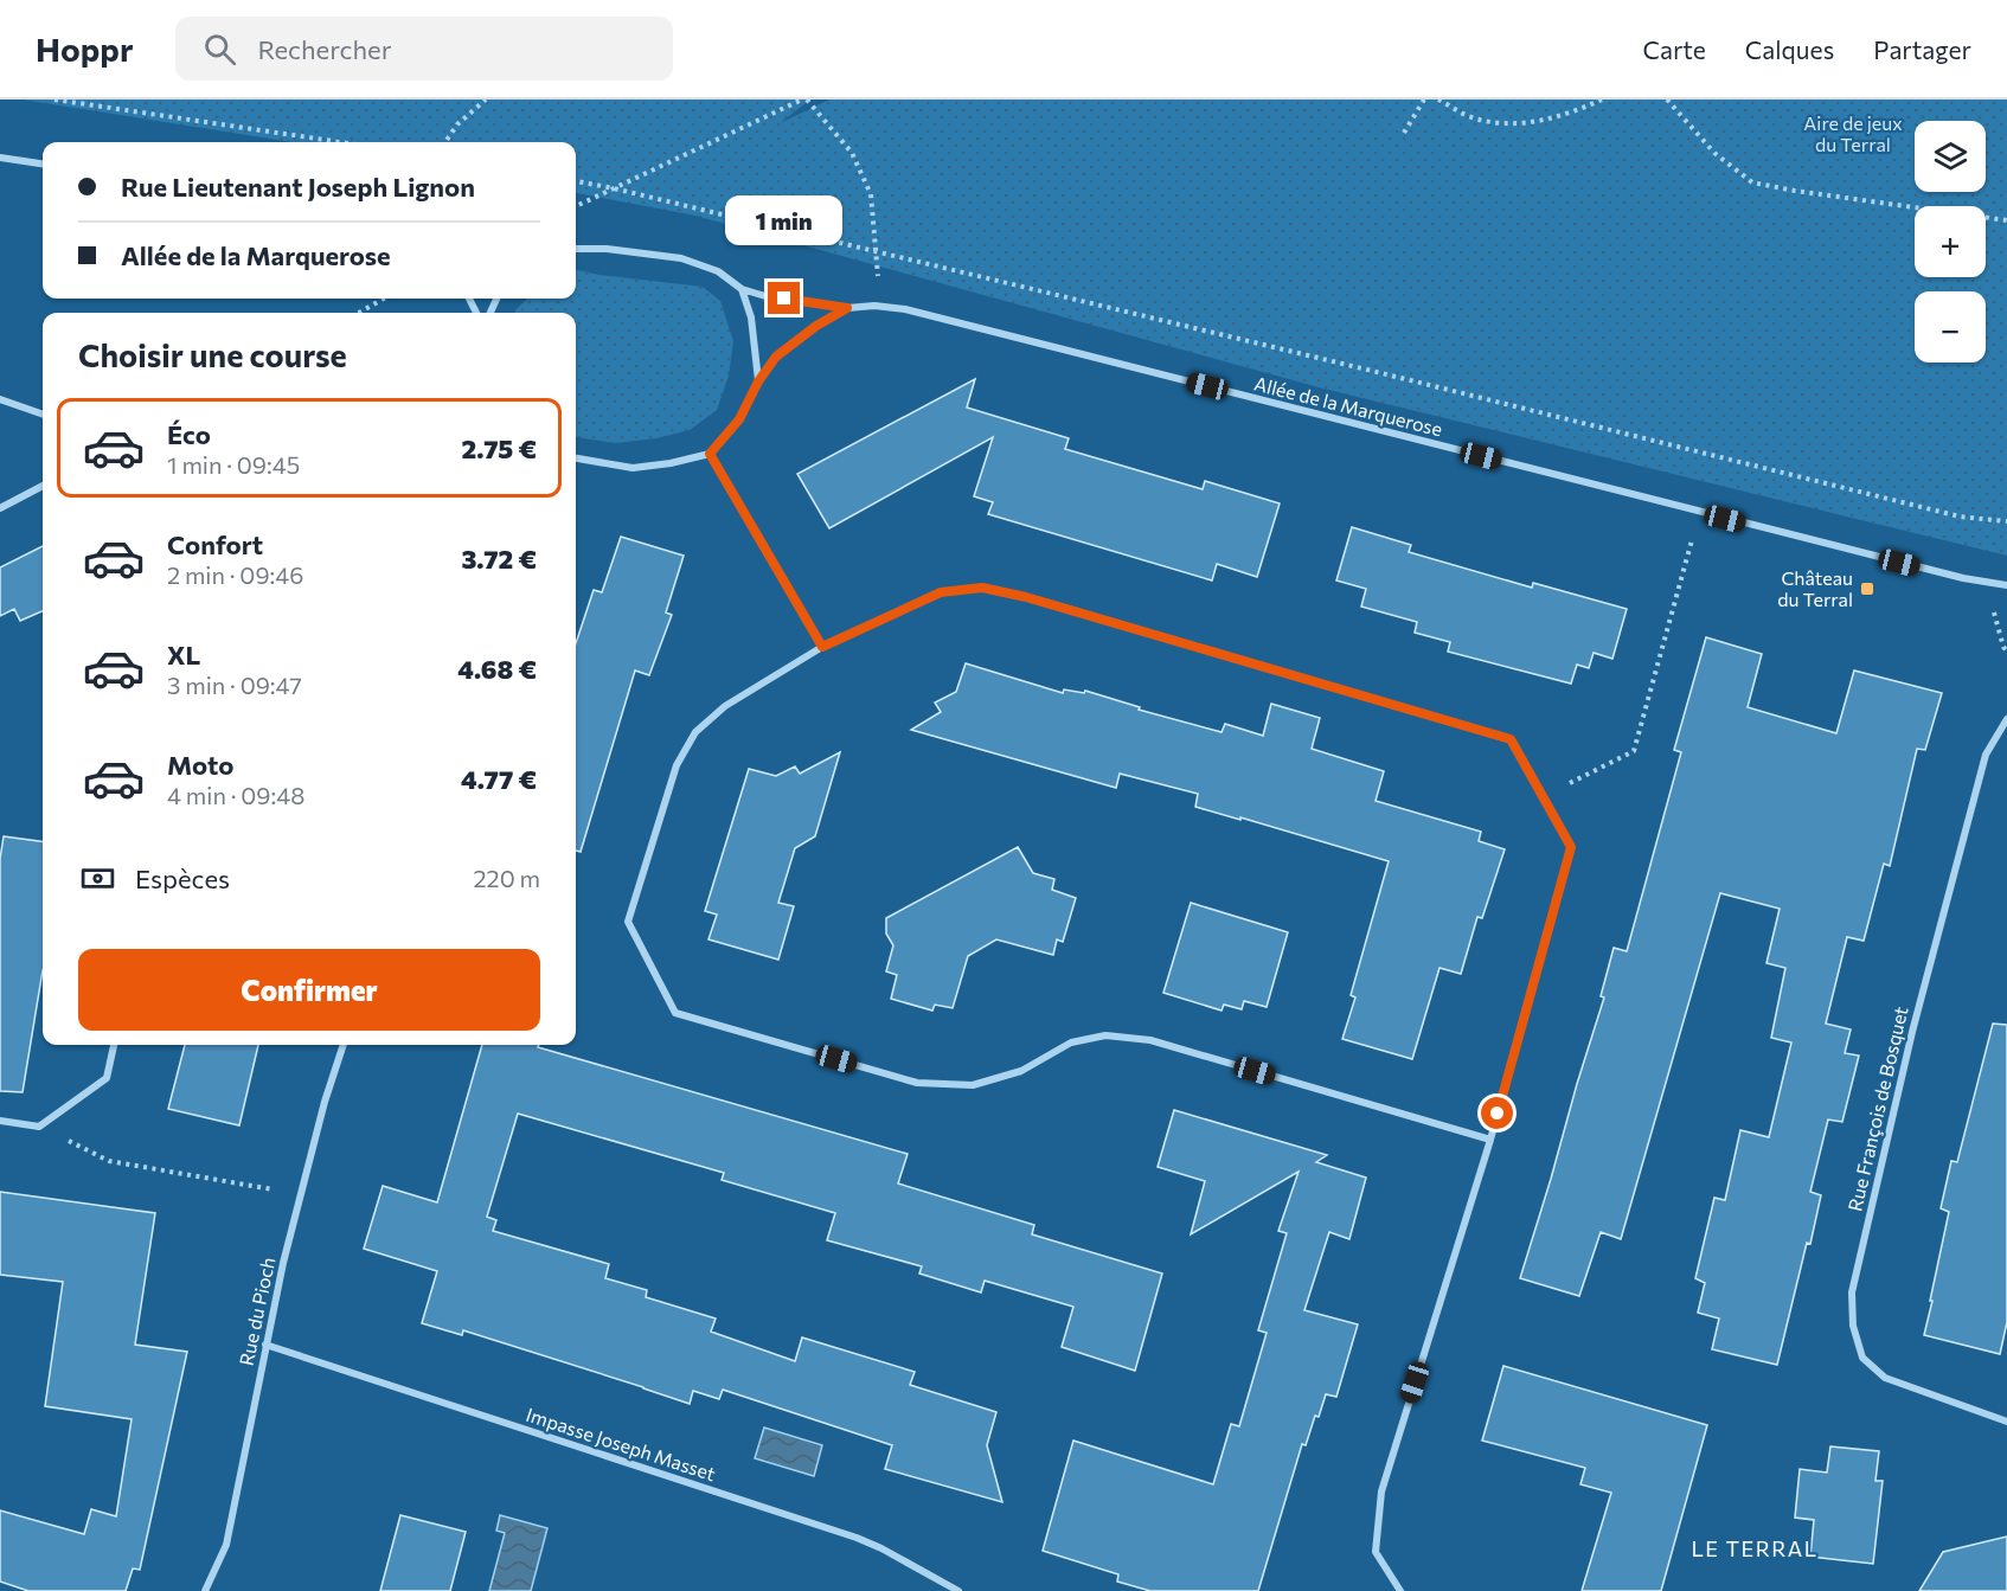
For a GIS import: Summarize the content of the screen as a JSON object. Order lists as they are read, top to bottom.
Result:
{
  "streets": {
    "street": [
      "Allée de la Marquerose",
      "Rue François de Bosquet",
      "Rue du Pioch",
      "Impasse Joseph Masset"
    ]
  },
  "crossings": [
    ["Rue du Pioch", "Impasse Joseph Masset"]
  ],
  "districts": ["LE TERRAL"],
  "parks": ["Aire de jeux du Terral"],
  "places": {
    "transit": ["Château du Terral"]
  },
  "page": {
    "header": "Hoppr",
    "search": "Rechercher",
    "nav": ["Carte", "Calques", "Partager"],
    "map_buttons": ["+", "−"],
    "banner": ["Rue Lieutenant Joseph Lignon", "Allée de la Marquerose"],
    "bubble": "1 min",
    "heading": "Choisir une course",
    "list": [
      {
        "name": "Éco",
        "note": "1 min · 09:45",
        "value": "2.75 €"
      },
      {
        "name": "Confort",
        "note": "2 min · 09:46",
        "value": "3.72 €"
      },
      {
        "name": "XL",
        "note": "3 min · 09:47",
        "value": "4.68 €"
      },
      {
        "name": "Moto",
        "note": "4 min · 09:48",
        "value": "4.77 €"
      }
    ],
    "pay": ["Espèces", "220 m"],
    "buttons": "Confirmer"
  }
}
